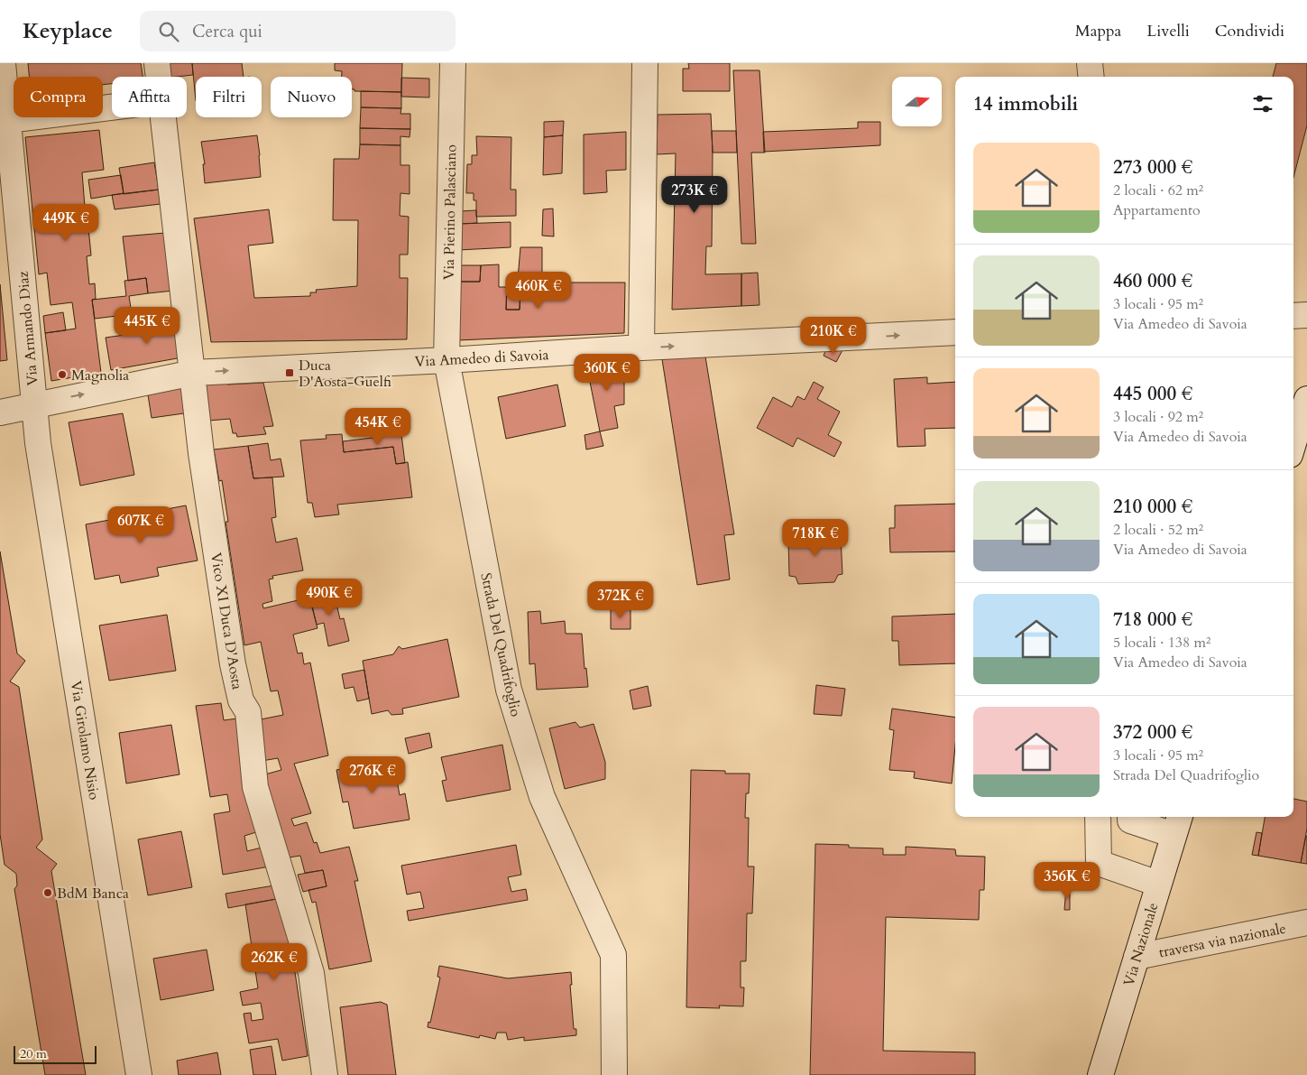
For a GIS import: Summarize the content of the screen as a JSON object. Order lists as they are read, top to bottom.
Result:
{
  "streets": {
    "street": [
      "Via Pierino Palasciano",
      "Via Armando Diaz",
      "Via Amedeo di Savoia",
      "Vico XI Duca D'Aosta",
      "Strada Del Quadrifoglio",
      "Via Girolamo Nisio",
      "traversa via nazionale",
      "Via Nazionale"
    ]
  },
  "crossings": [
    ["Via Pierino Palasciano", "Via Amedeo di Savoia"],
    ["Via Pierino Palasciano", "Strada Del Quadrifoglio"],
    ["Via Armando Diaz", "Via Amedeo di Savoia"],
    ["Via Armando Diaz", "Via Girolamo Nisio"],
    ["Via Amedeo di Savoia", "Vico XI Duca D'Aosta"],
    ["Via Amedeo di Savoia", "Strada Del Quadrifoglio"],
    ["Via Amedeo di Savoia", "Via Girolamo Nisio"],
    ["traversa via nazionale", "Via Nazionale"]
  ],
  "one_way": ["Via Amedeo di Savoia"],
  "places": {
    "transit": ["Duca D'Aosta-Guelfi"],
    "other": ["Magnolia", "BdM Banca"]
  },
  "scale_bar": "20 m",
  "north": "right",
  "page": {
    "header": "Keyplace",
    "search": "Cerca qui",
    "nav": ["Mappa", "Livelli", "Condividi"],
    "chip": [
      "Compra",
      "Affitta",
      "Filtri",
      "Nuovo"
    ],
    "heading": "14 immobili",
    "list": [
      {
        "name": "273 000 €",
        "note": "2 locali · 62 m² · Appartamento"
      },
      {
        "name": "460 000 €",
        "note": "3 locali · 95 m² · Via Amedeo di Savoia"
      },
      {
        "name": "445 000 €",
        "note": "3 locali · 92 m² · Via Amedeo di Savoia"
      },
      {
        "name": "210 000 €",
        "note": "2 locali · 52 m² · Via Amedeo di Savoia"
      },
      {
        "name": "718 000 €",
        "note": "5 locali · 138 m² · Via Amedeo di Savoia"
      },
      {
        "name": "372 000 €",
        "note": "3 locali · 95 m² · Strada Del Quadrifoglio"
      }
    ],
    "price": [
      "273K €",
      "449K €",
      "460K €",
      "445K €",
      "210K €",
      "360K €",
      "454K €",
      "607K €",
      "718K €",
      "490K €",
      "372K €",
      "276K €",
      "356K €",
      "262K €"
    ],
    "scale": "20 m"
  }
}
